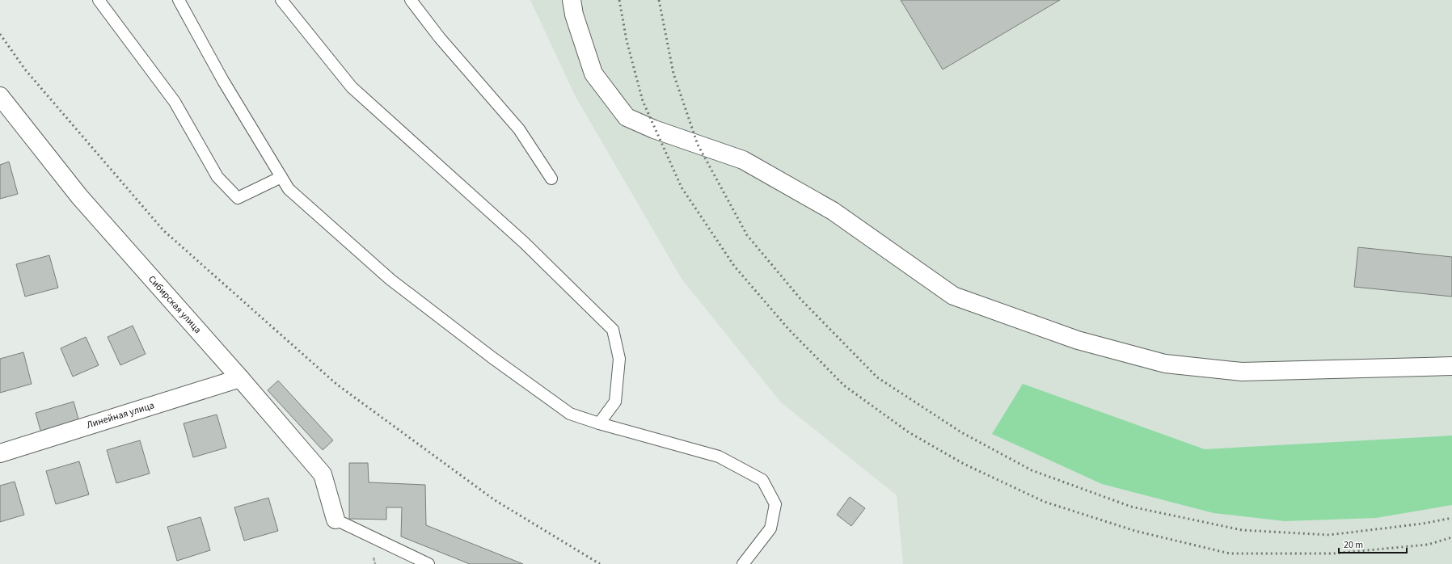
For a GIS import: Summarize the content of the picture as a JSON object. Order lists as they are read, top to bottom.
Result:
{
  "streets": {
    "street": ["Сибирская улица", "Линейная улица"]
  },
  "crossings": [
    ["Сибирская улица", "Линейная улица"]
  ],
  "scale_bar": "20 m"
}
